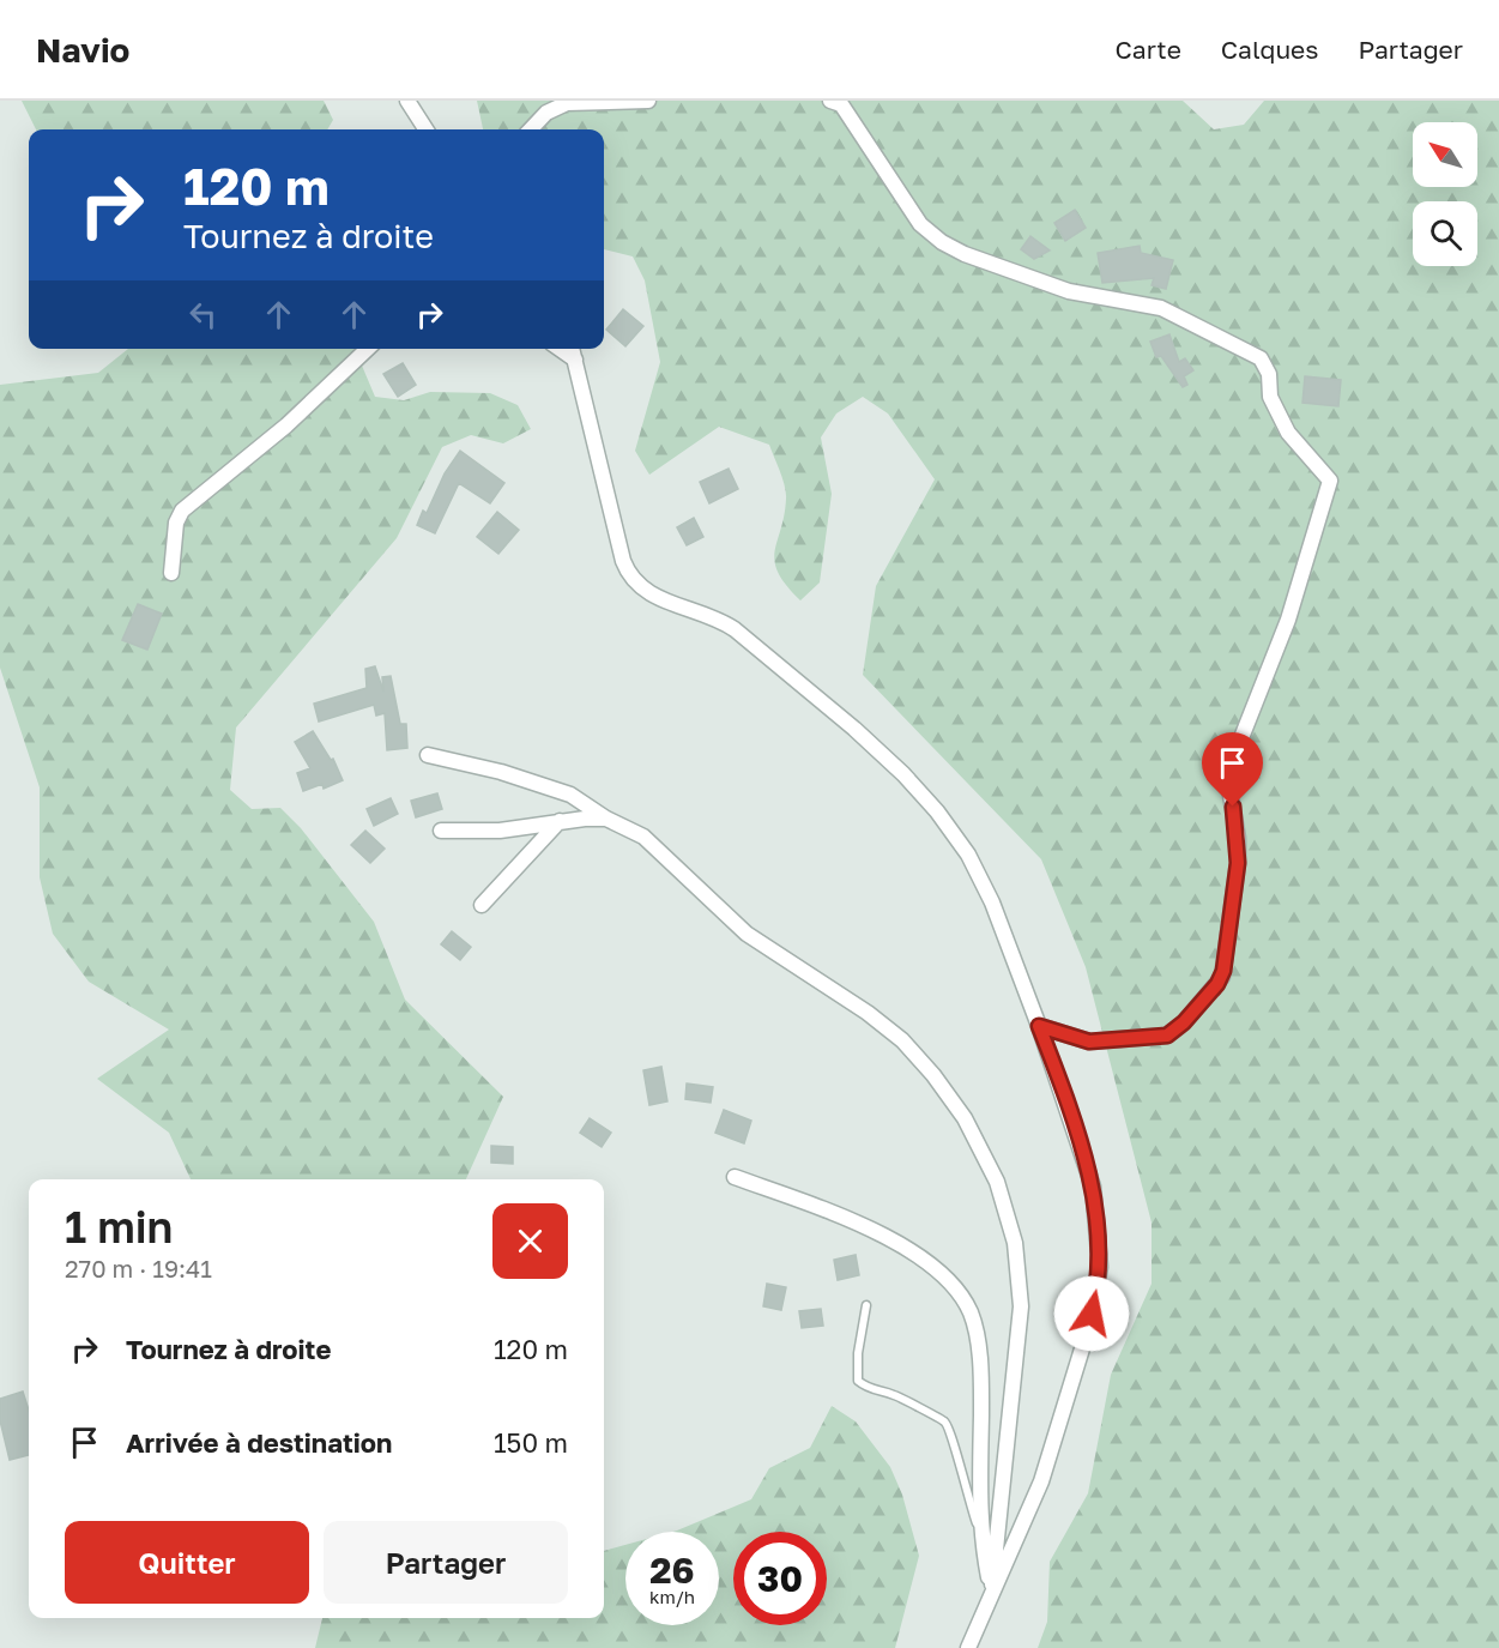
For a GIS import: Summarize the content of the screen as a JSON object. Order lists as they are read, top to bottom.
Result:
{
  "north": "top left",
  "page": {
    "header": "Navio",
    "nav": ["Carte", "Calques", "Partager"],
    "turn": ["120 m", "Tournez à droite"],
    "heading": ["1 min", "270 m · 19:41"],
    "list": [
      {
        "name": "Tournez à droite",
        "value": "120 m"
      },
      {
        "name": "Arrivée à destination",
        "value": "150 m"
      }
    ],
    "buttons": ["Quitter", "Partager"],
    "speed": "26 km/h",
    "limit": "30"
  }
}
